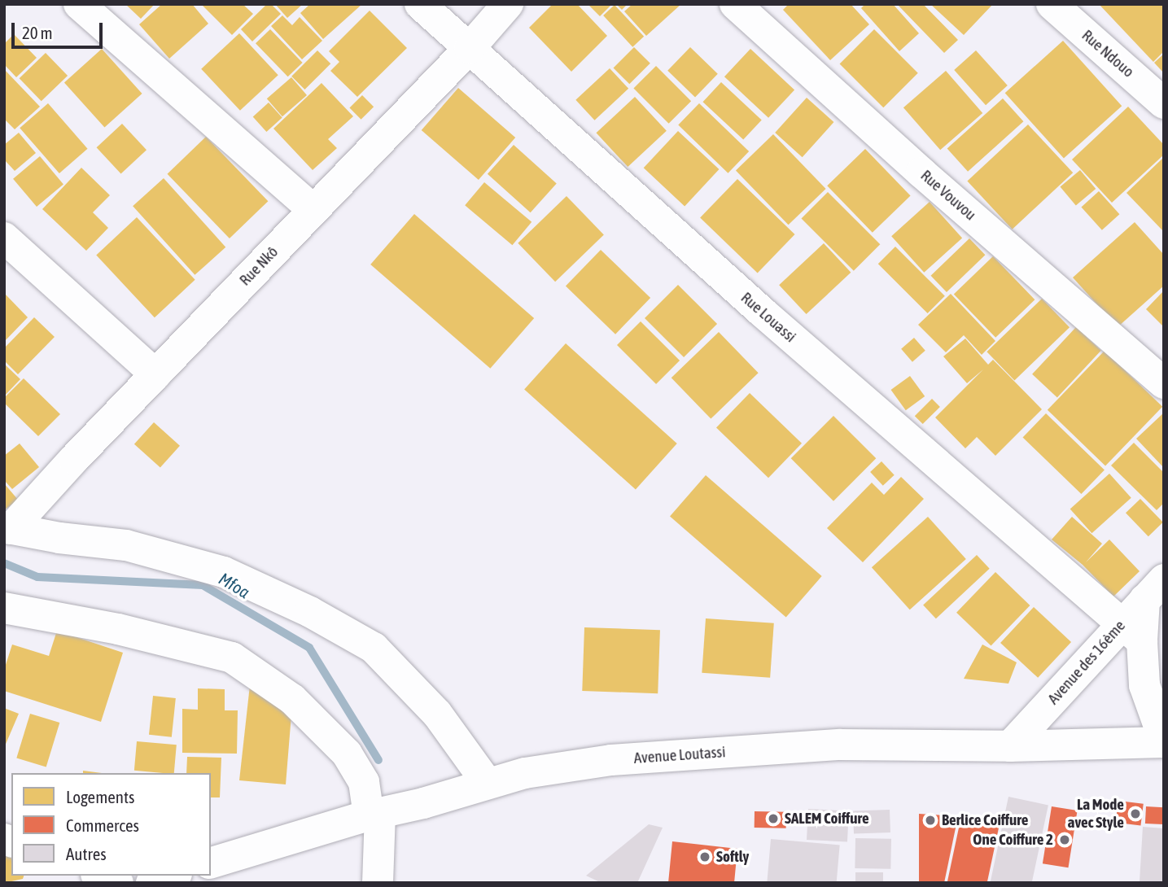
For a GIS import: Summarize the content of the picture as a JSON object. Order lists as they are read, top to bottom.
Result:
{
  "streets": {
    "street": [
      "Rue Ndouo",
      "Rue Vouvou",
      "Rue Nkô",
      "Rue Louassi",
      "Avenue des 16ème",
      "Avenue Loutassi"
    ]
  },
  "crossings": [
    ["Rue Nkô", "Rue Louassi"],
    ["Rue Louassi", "Avenue des 16ème"],
    ["Avenue des 16ème", "Avenue Loutassi"]
  ],
  "water": ["Mfoa"],
  "places": [
    "La Mode avec Style",
    "SALEM Coiffure",
    "Berlice Coiffure",
    "One Coiffure 2",
    "Softly"
  ],
  "legend": ["Logements", "Commerces", "Autres"],
  "scale_bar": "20 m"
}
